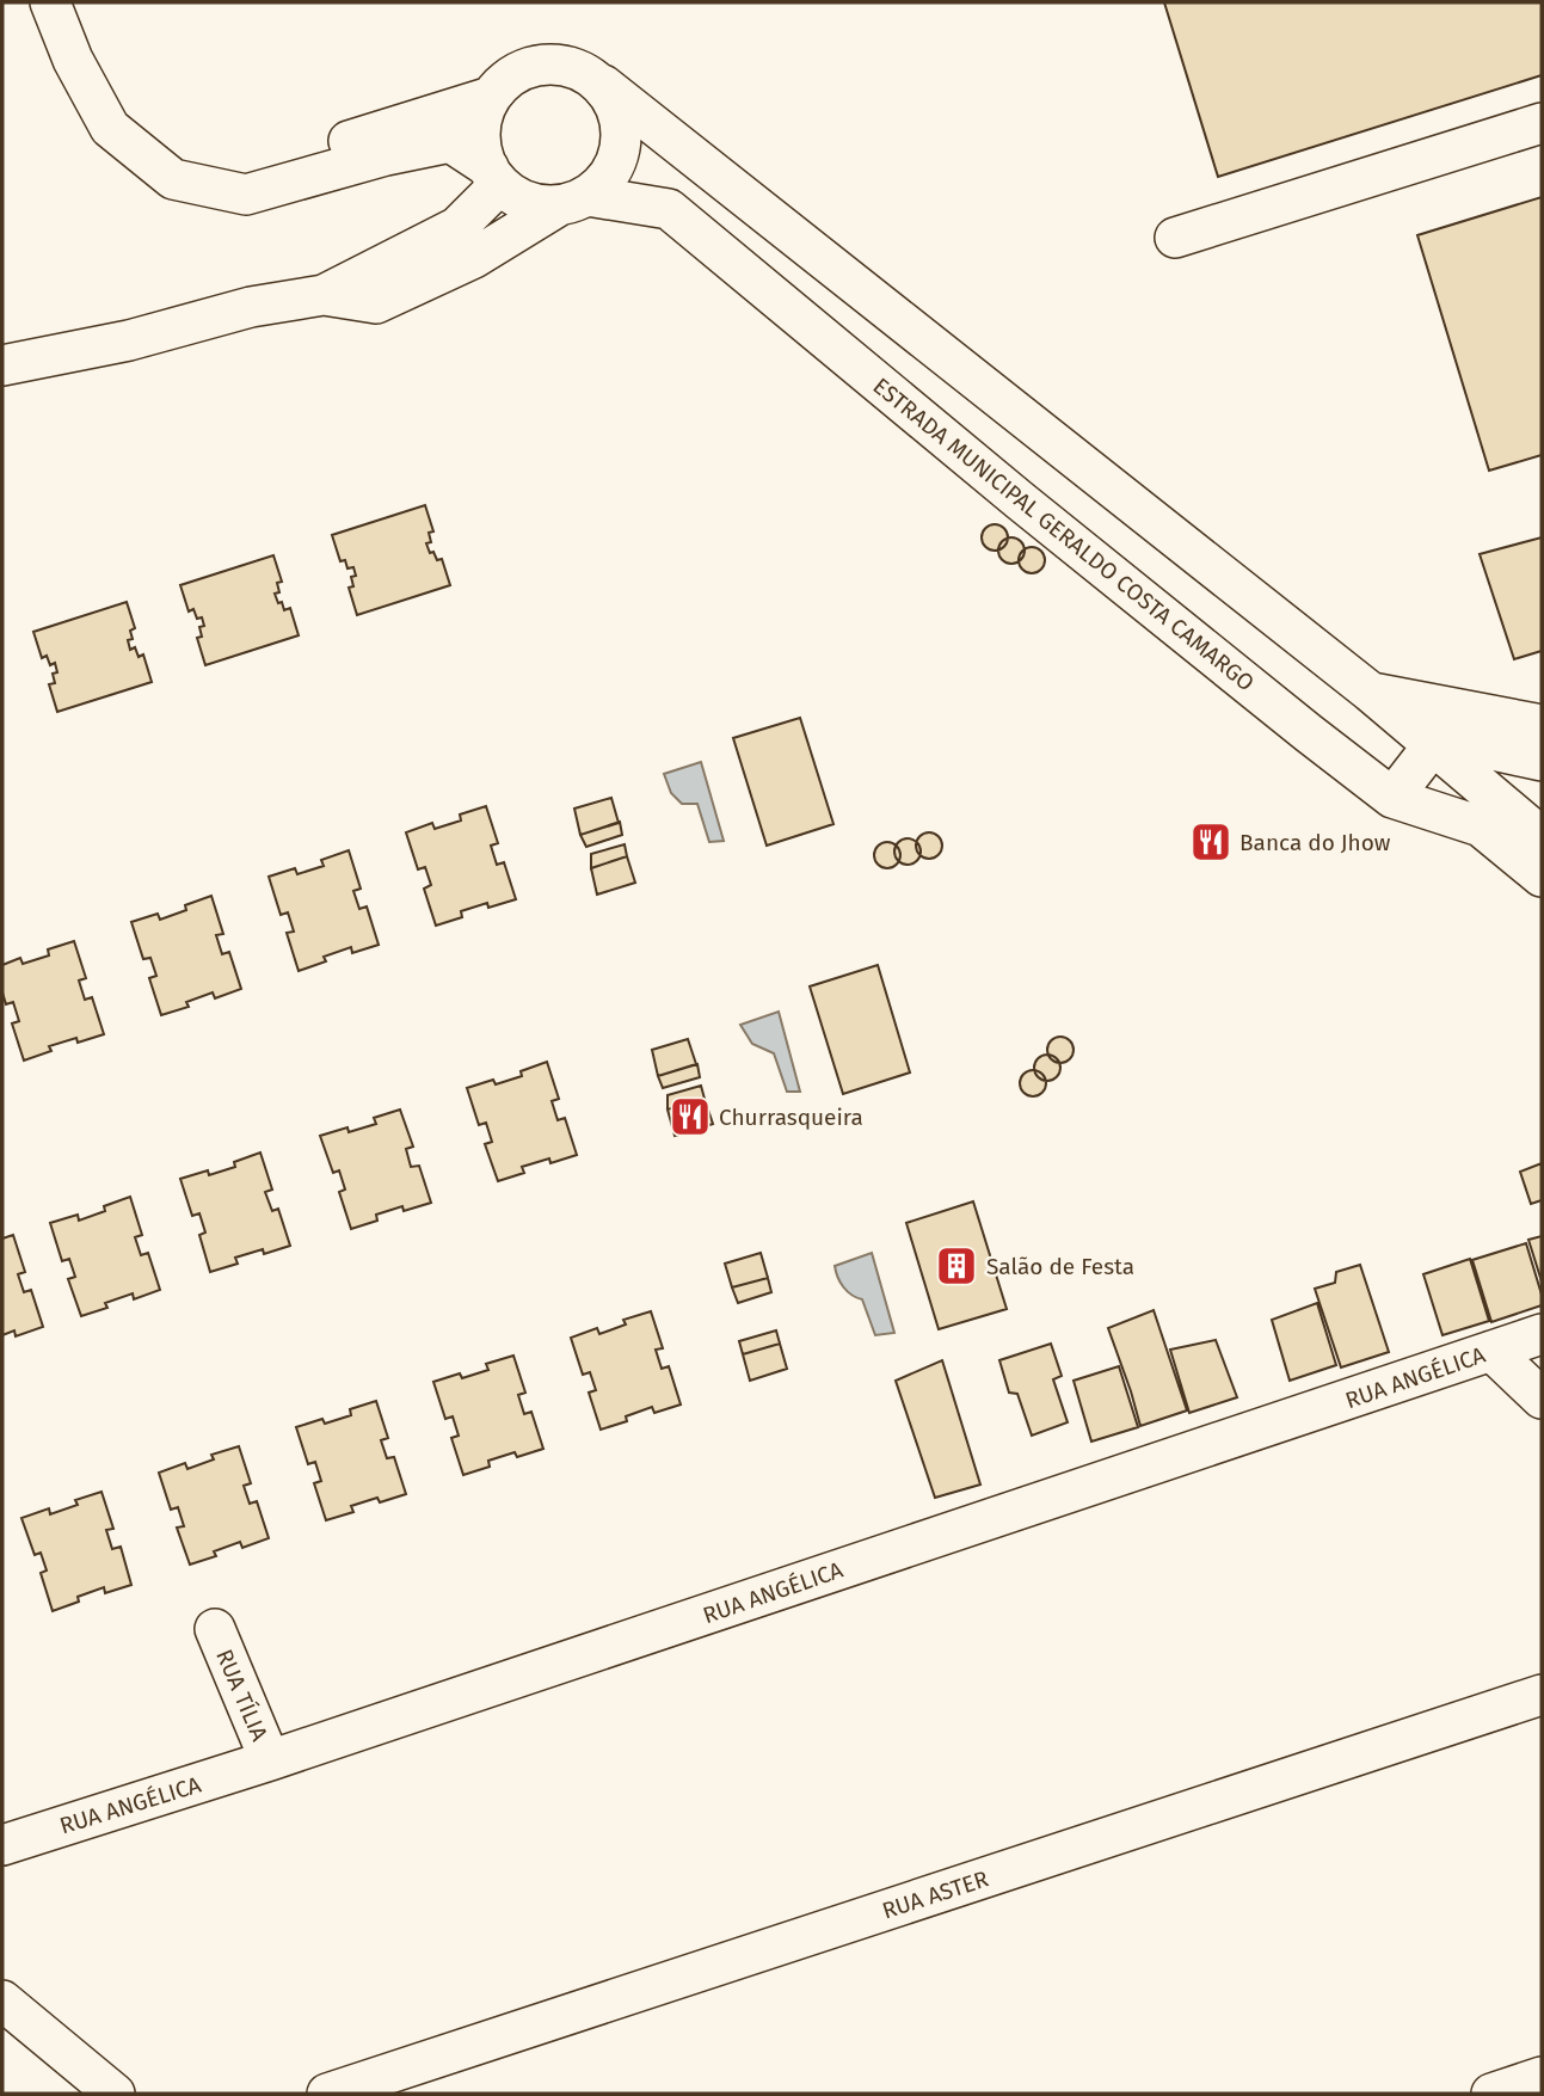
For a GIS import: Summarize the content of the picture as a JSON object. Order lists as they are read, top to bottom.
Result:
{
  "streets": {
    "street": [
      "ESTRADA MUNICIPAL GERALDO COSTA CAMARGO",
      "RUA ANGÉLICA",
      "RUA TÍLIA",
      "RUA ASTER"
    ]
  },
  "crossings": [
    ["RUA ANGÉLICA", "RUA TÍLIA"]
  ],
  "places": {
    "restaurant": ["Banca do Jhow", "Churrasqueira"],
    "building": ["Salão de Festa"]
  }
}
